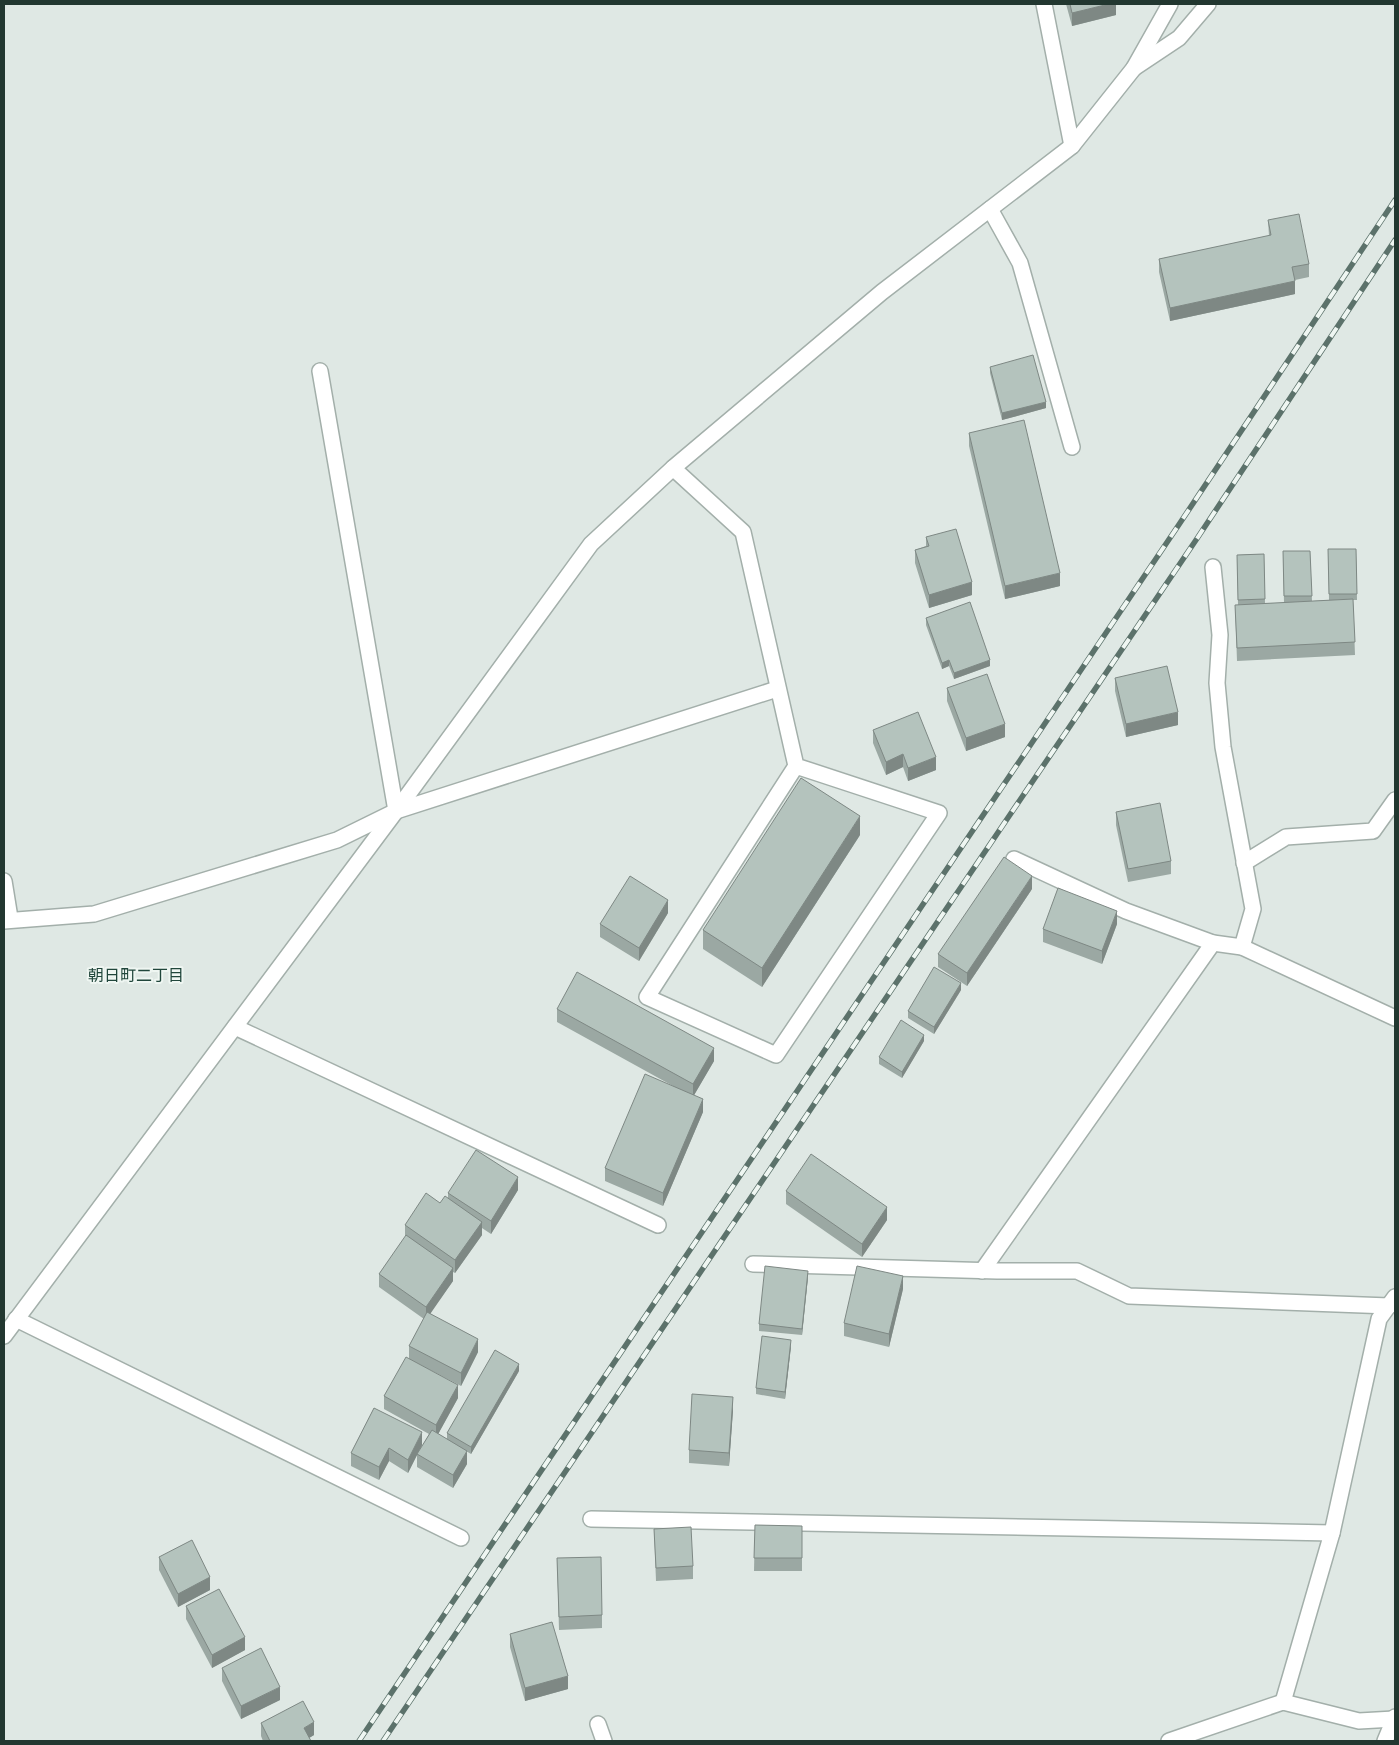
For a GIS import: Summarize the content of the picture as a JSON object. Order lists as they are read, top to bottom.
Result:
{
  "districts": ["朝日町二丁目"]
}
